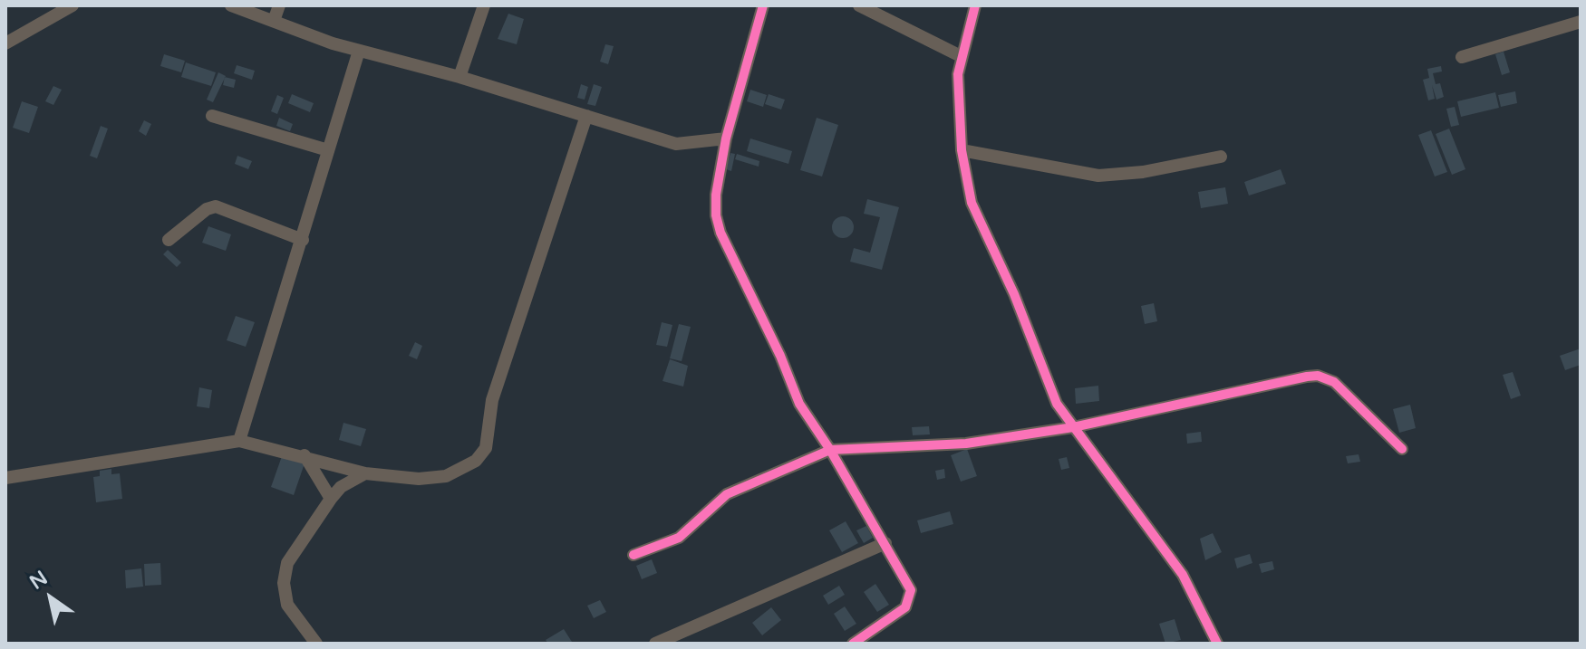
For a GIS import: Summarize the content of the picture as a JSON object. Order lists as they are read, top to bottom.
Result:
{
  "north": "top left"
}
